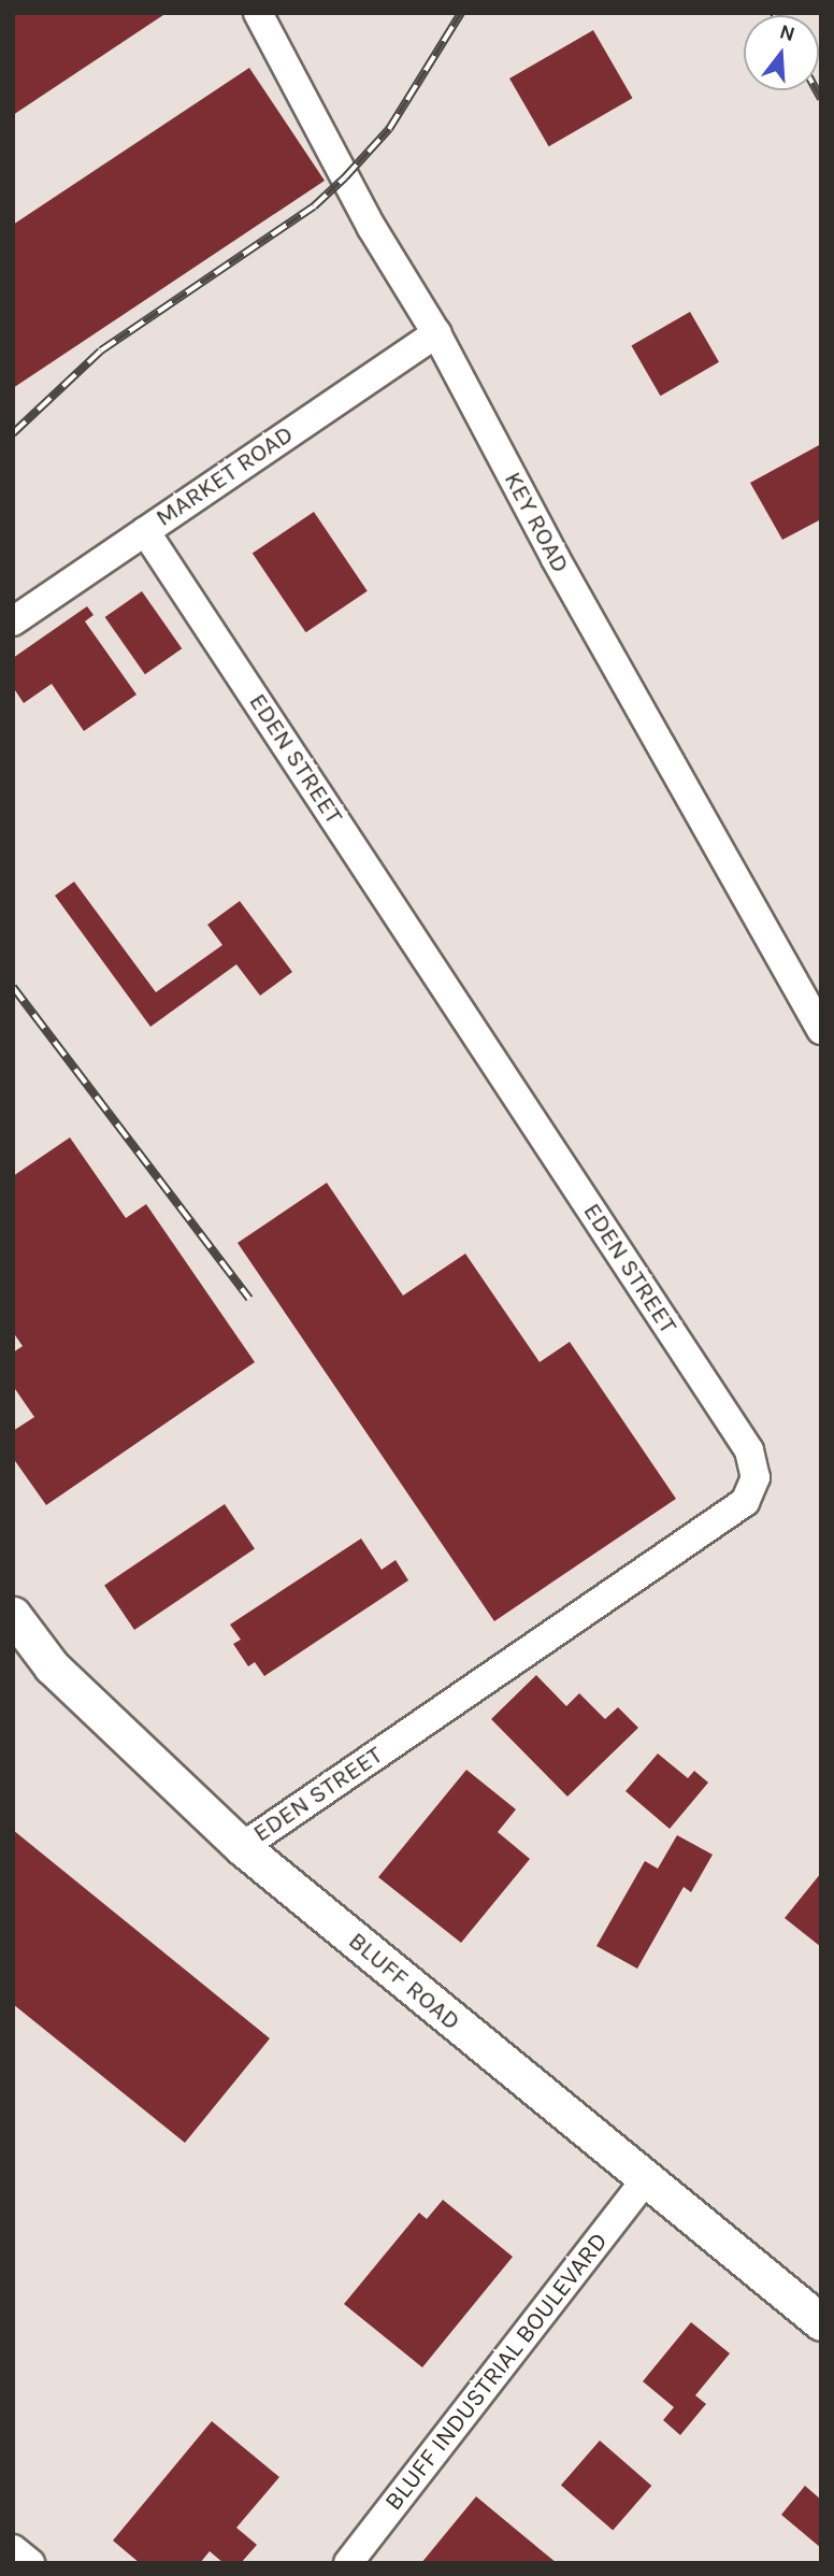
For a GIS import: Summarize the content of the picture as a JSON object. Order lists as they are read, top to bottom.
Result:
{
  "streets": {
    "main road": ["BLUFF ROAD"],
    "street": [
      "MARKET ROAD",
      "KEY ROAD",
      "EDEN STREET",
      "BLUFF INDUSTRIAL BOULEVARD"
    ]
  },
  "crossings": [
    ["MARKET ROAD", "KEY ROAD"],
    ["MARKET ROAD", "EDEN STREET"],
    ["EDEN STREET", "BLUFF ROAD"],
    ["BLUFF ROAD", "BLUFF INDUSTRIAL BOULEVARD"]
  ],
  "north": "top"
}
